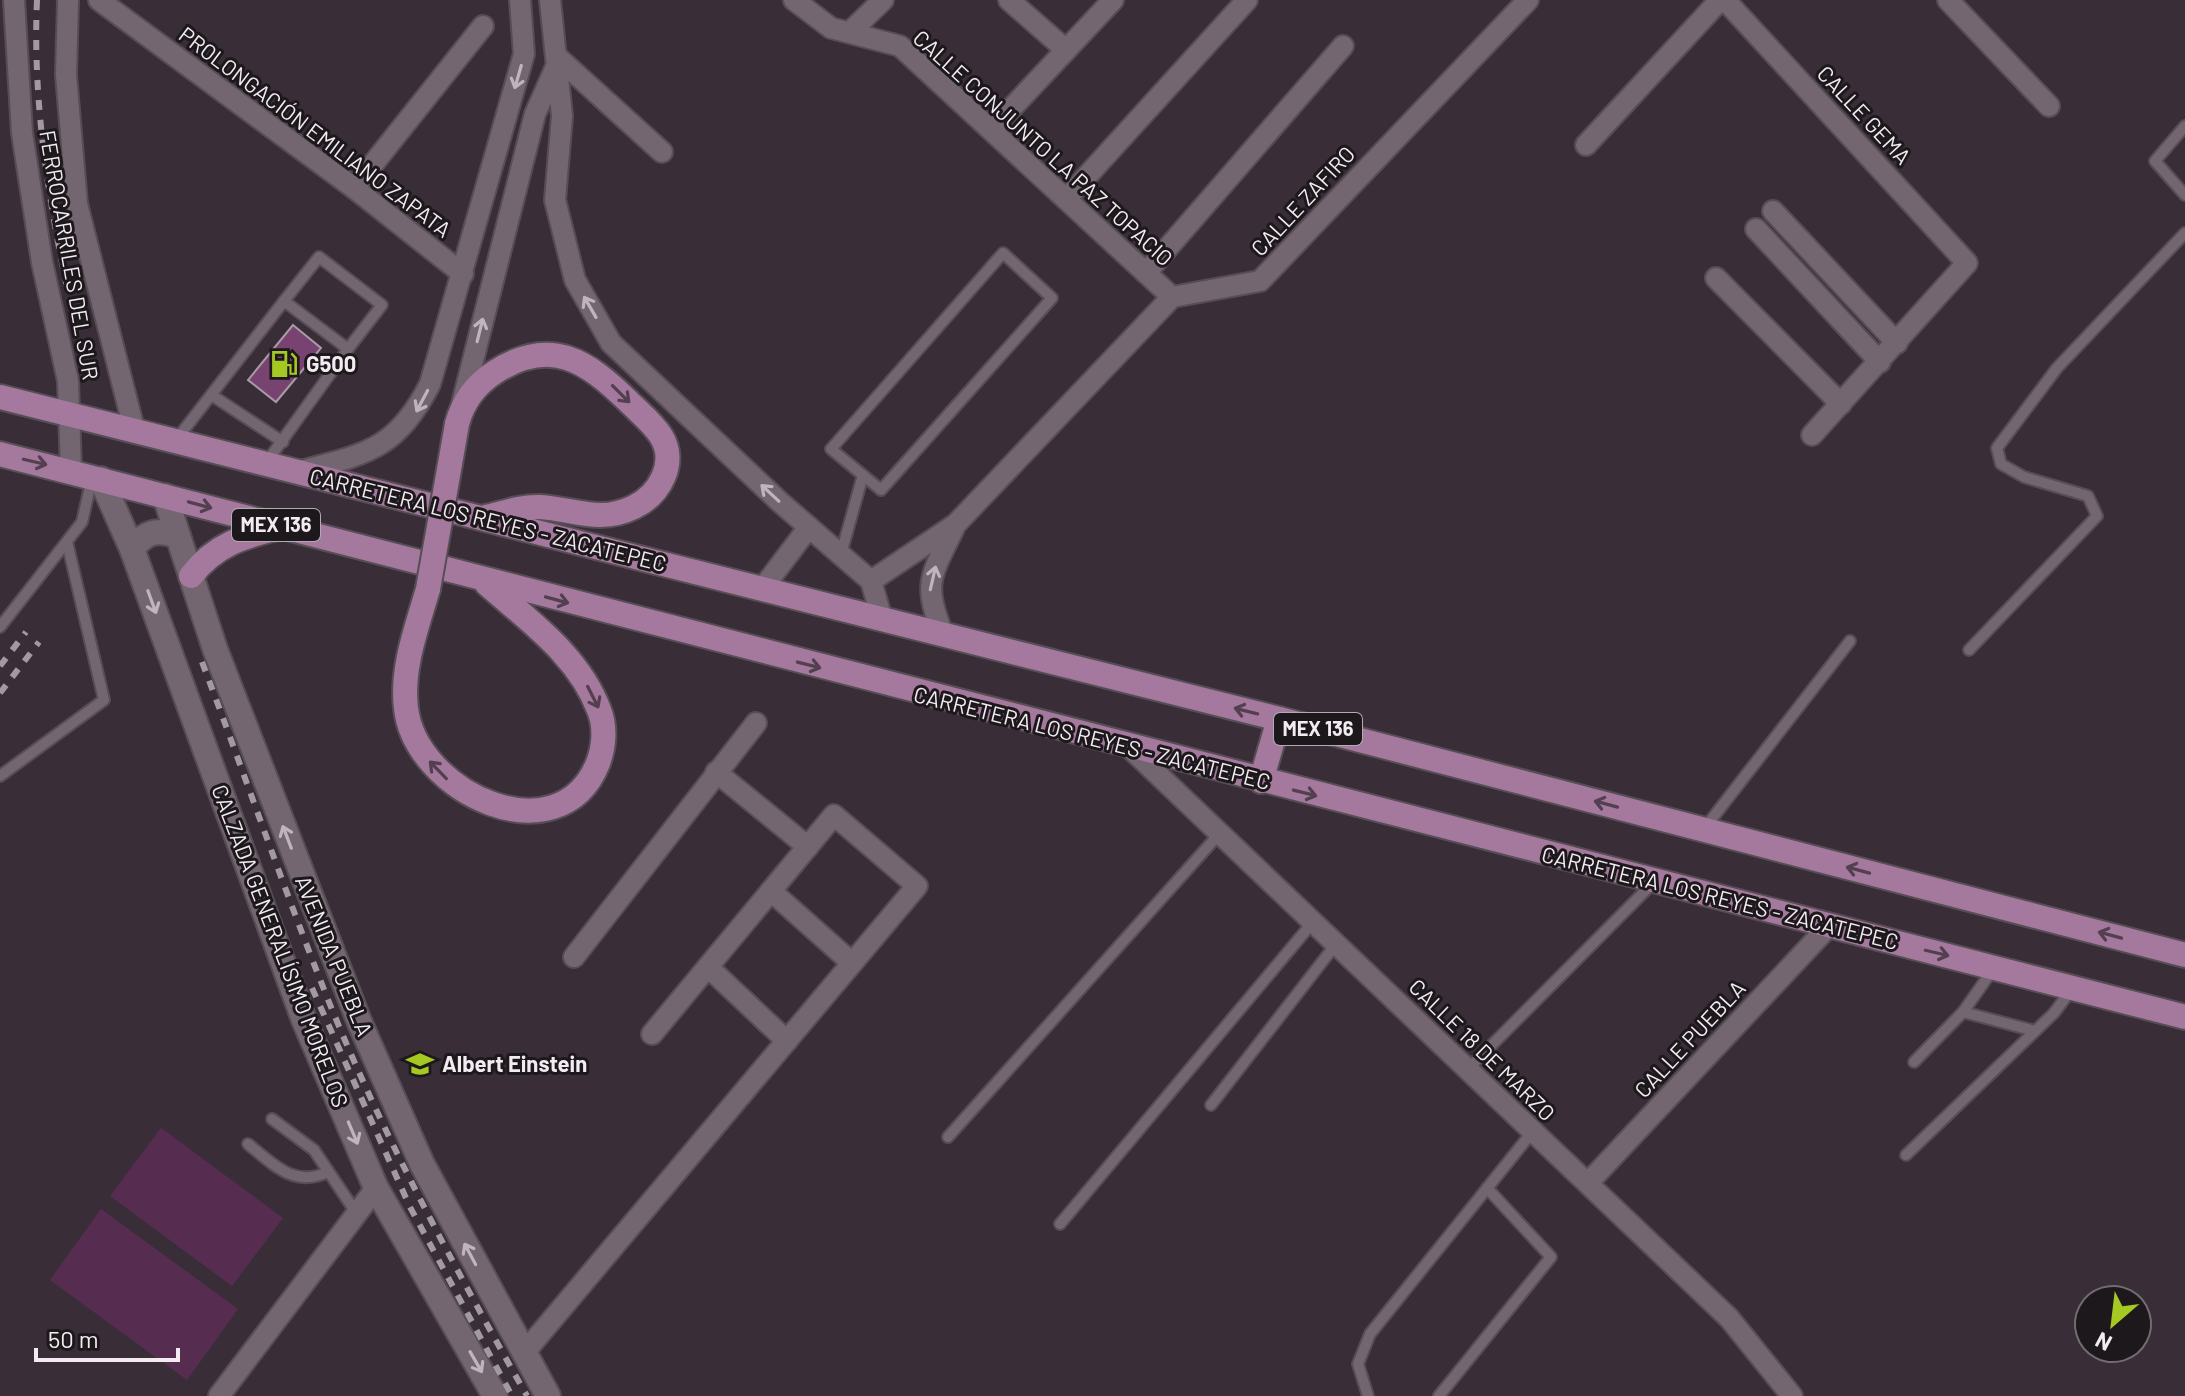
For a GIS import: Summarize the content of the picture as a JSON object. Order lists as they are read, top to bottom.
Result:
{
  "streets": {
    "main road": [
      "CARRETERA LOS REYES - ZACATEPEC",
      "MEX 136",
      "CALZADA GENERALÍSIMO MORELOS",
      "AVENIDA PUEBLA"
    ],
    "street": [
      "CALLE GEMA",
      "PROLONGACIÓN EMILIANO ZAPATA",
      "CALLE CONJUNTO LA PAZ TOPACIO",
      "CALLE ZAFIRO",
      "FERROCARRILES DEL SUR",
      "CALLE PUEBLA",
      "CALLE 18 DE MARZO"
    ]
  },
  "crossings": [
    ["CALLE CONJUNTO LA PAZ TOPACIO", "CALLE ZAFIRO"],
    ["FERROCARRILES DEL SUR", "CARRETERA LOS REYES - ZACATEPEC"],
    ["FERROCARRILES DEL SUR", "CALZADA GENERALÍSIMO MORELOS"],
    ["CARRETERA LOS REYES - ZACATEPEC", "CALZADA GENERALÍSIMO MORELOS"],
    ["CARRETERA LOS REYES - ZACATEPEC", "AVENIDA PUEBLA"],
    ["CARRETERA LOS REYES - ZACATEPEC", "CALLE PUEBLA"],
    ["CARRETERA LOS REYES - ZACATEPEC", "CALLE 18 DE MARZO"],
    ["CALLE PUEBLA", "CALLE 18 DE MARZO"]
  ],
  "one_way": ["CALZADA GENERALÍSIMO MORELOS", "AVENIDA PUEBLA"],
  "places": {
    "fuel station": ["G500"],
    "school or university": ["Albert Einstein"]
  },
  "scale_bar": "50 m",
  "north": "bottom left"
}
